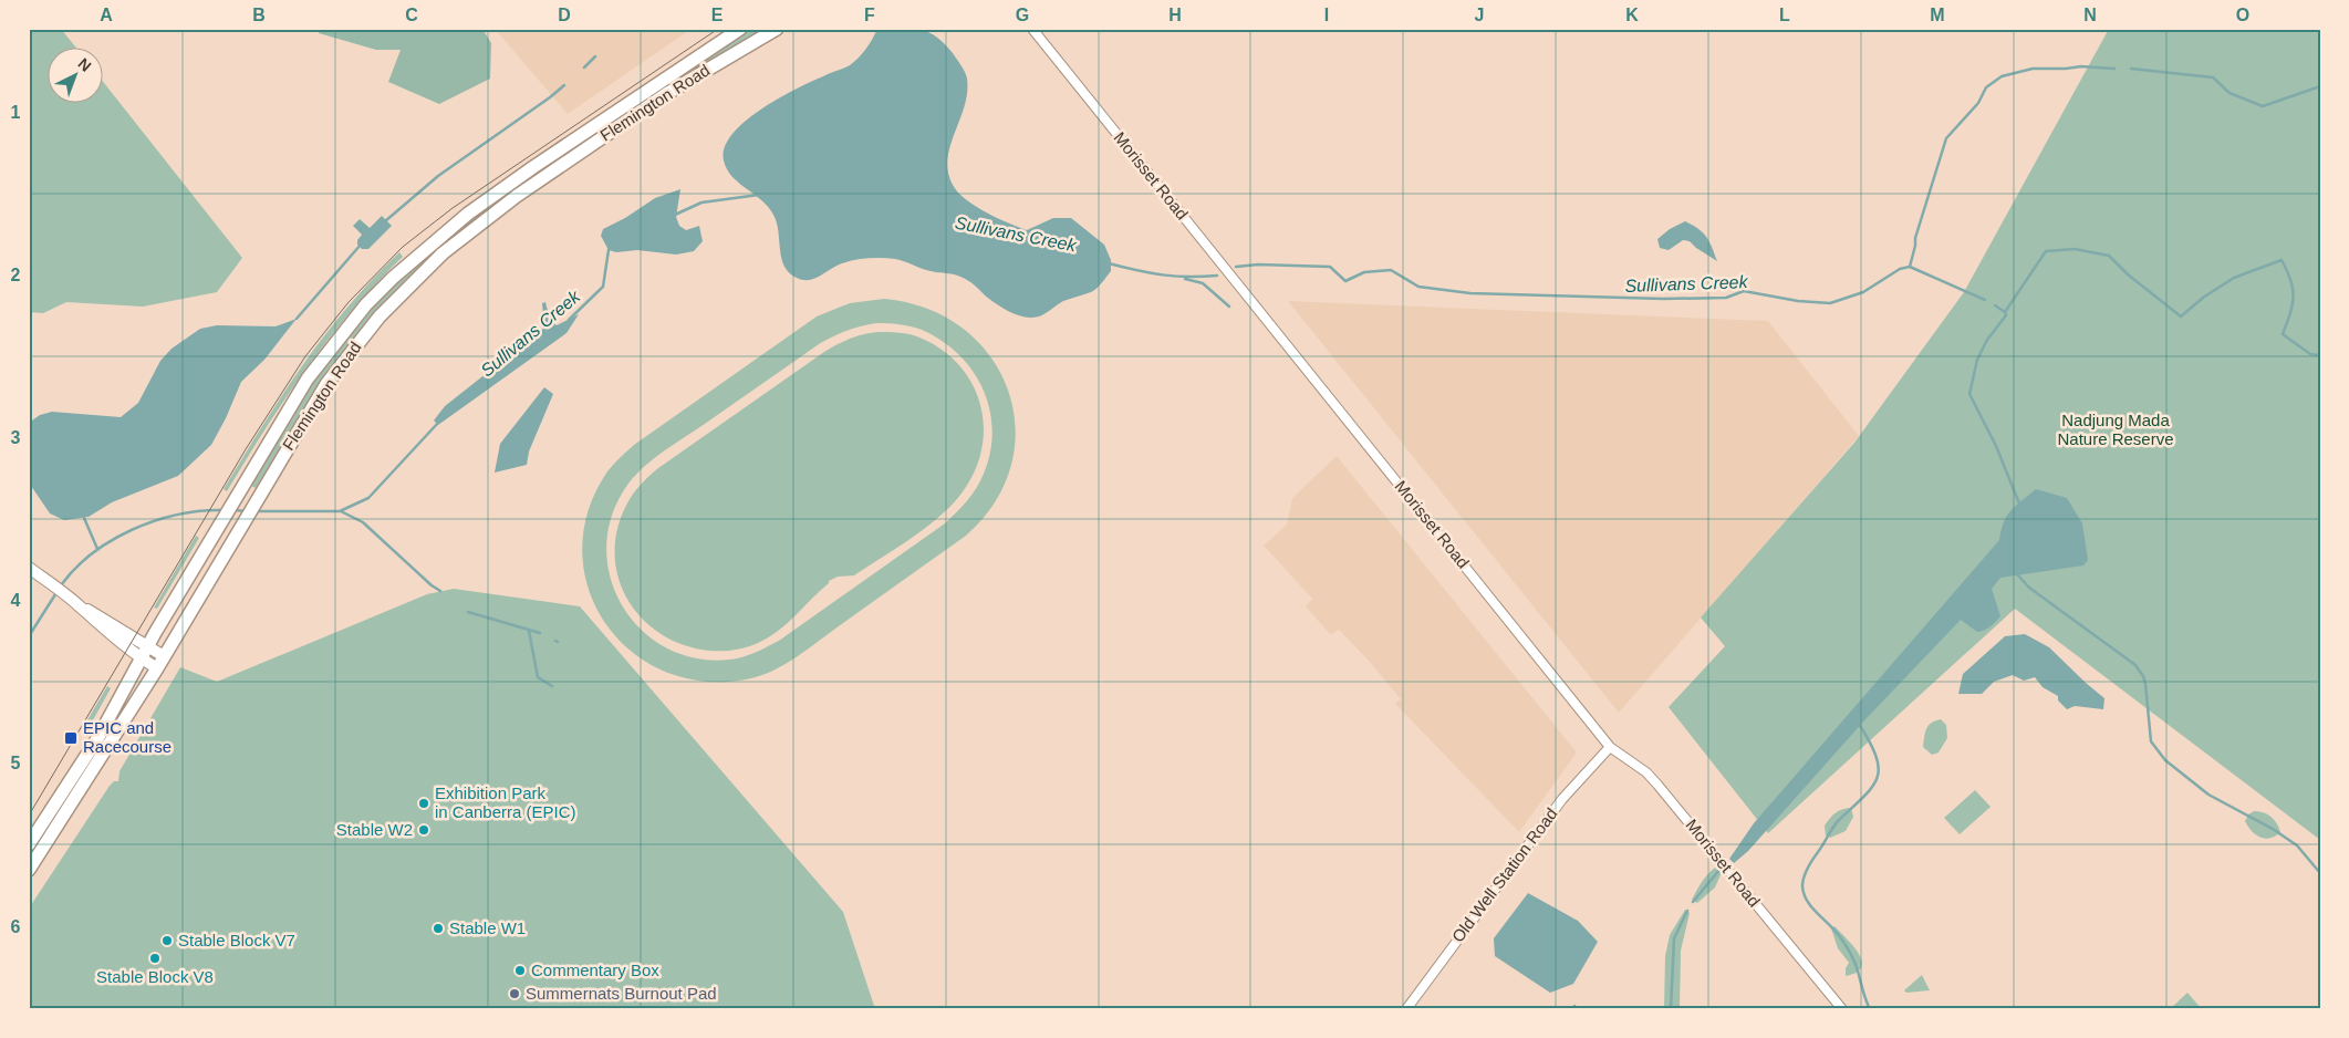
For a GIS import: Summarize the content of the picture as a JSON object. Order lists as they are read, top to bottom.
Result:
{
  "streets": {
    "main road": ["Flemington Road"],
    "street": ["Morisset Road", "Old Well Station Road"]
  },
  "crossings": [
    ["Morisset Road", "Old Well Station Road"]
  ],
  "water": ["Sullivans Creek"],
  "parks": ["Nadjung Mada Nature Reserve"],
  "places": {
    "transit": ["EPIC and Racecourse"],
    "other": [
      "Exhibition Park in Canberra (EPIC)",
      "Stable W2",
      "Stable W1",
      "Stable Block V7",
      "Stable Block V8",
      "Commentary Box",
      "Summernats Burnout Pad"
    ]
  },
  "north": "top right",
  "grid": {
    "columns": [
      "A",
      "B",
      "C",
      "D",
      "E",
      "F",
      "G",
      "H",
      "I",
      "J",
      "K",
      "L",
      "M",
      "N",
      "O"
    ],
    "rows": [
      "1",
      "2",
      "3",
      "4",
      "5",
      "6"
    ]
  }
}
